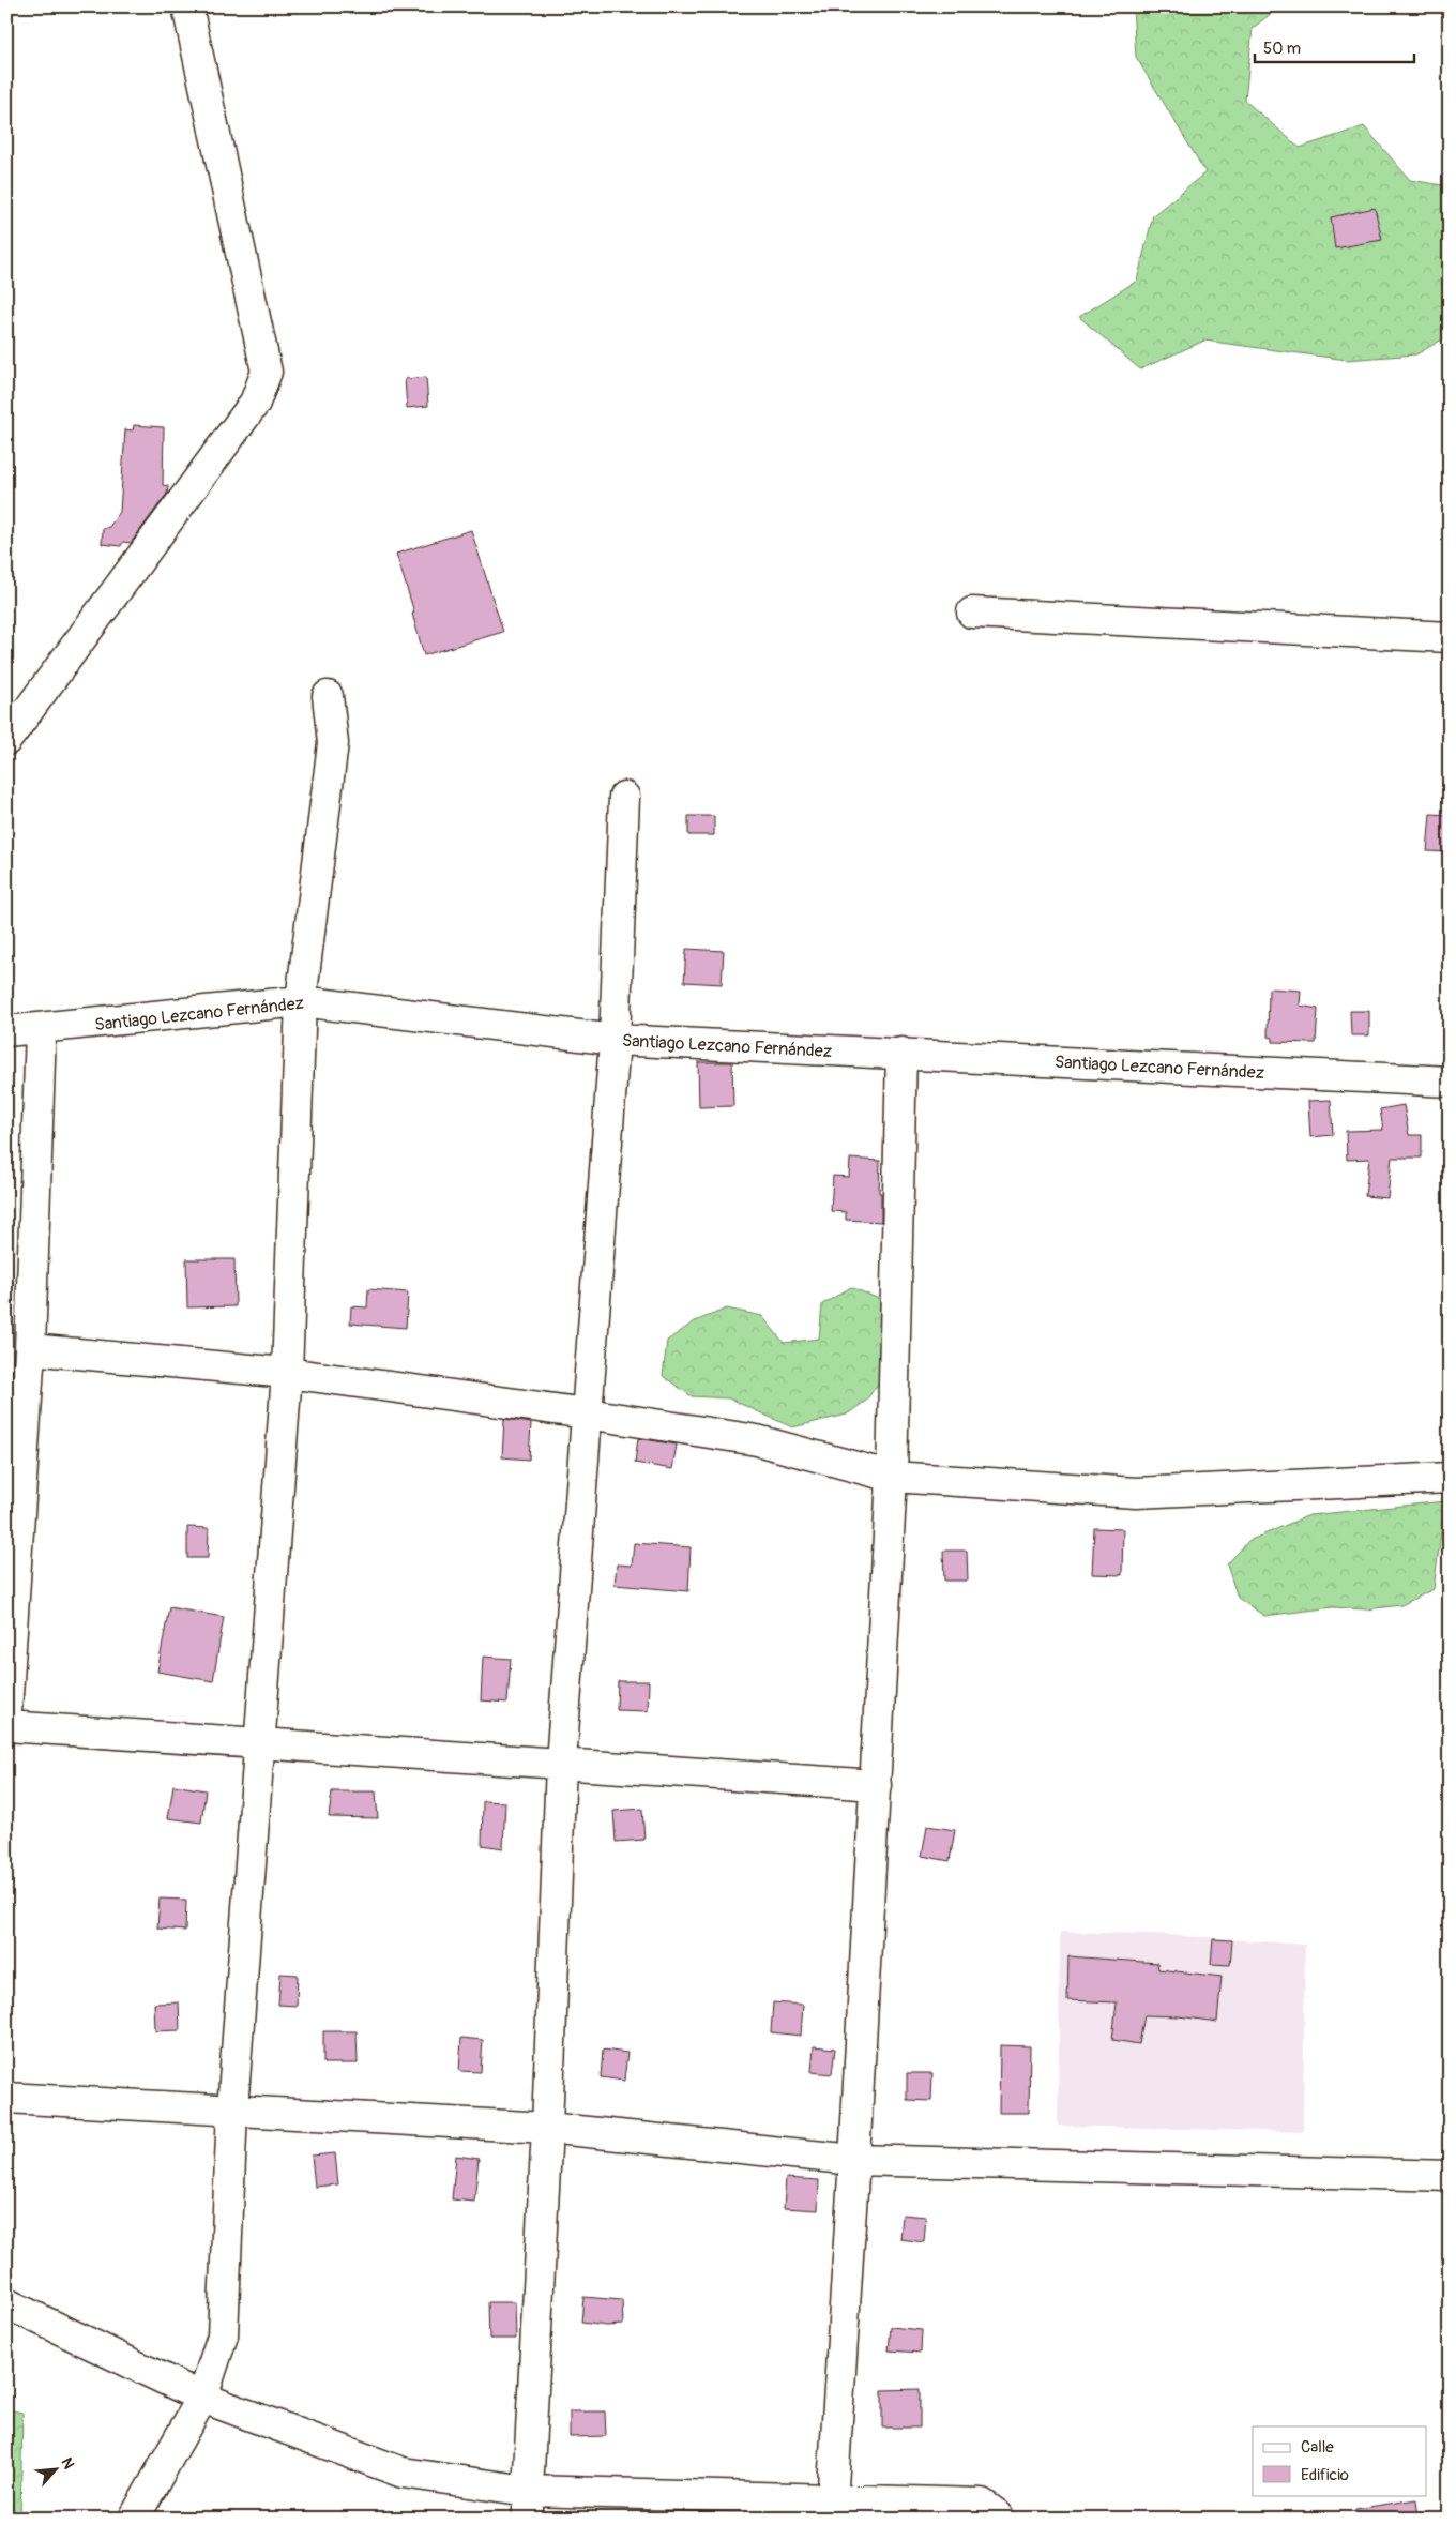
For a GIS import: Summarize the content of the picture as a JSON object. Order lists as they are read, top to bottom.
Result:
{
  "streets": {
    "street": ["Santiago Lezcano Fernández"]
  },
  "legend": ["Calle", "Edificio"],
  "scale_bar": "50 m",
  "north": "top right"
}
